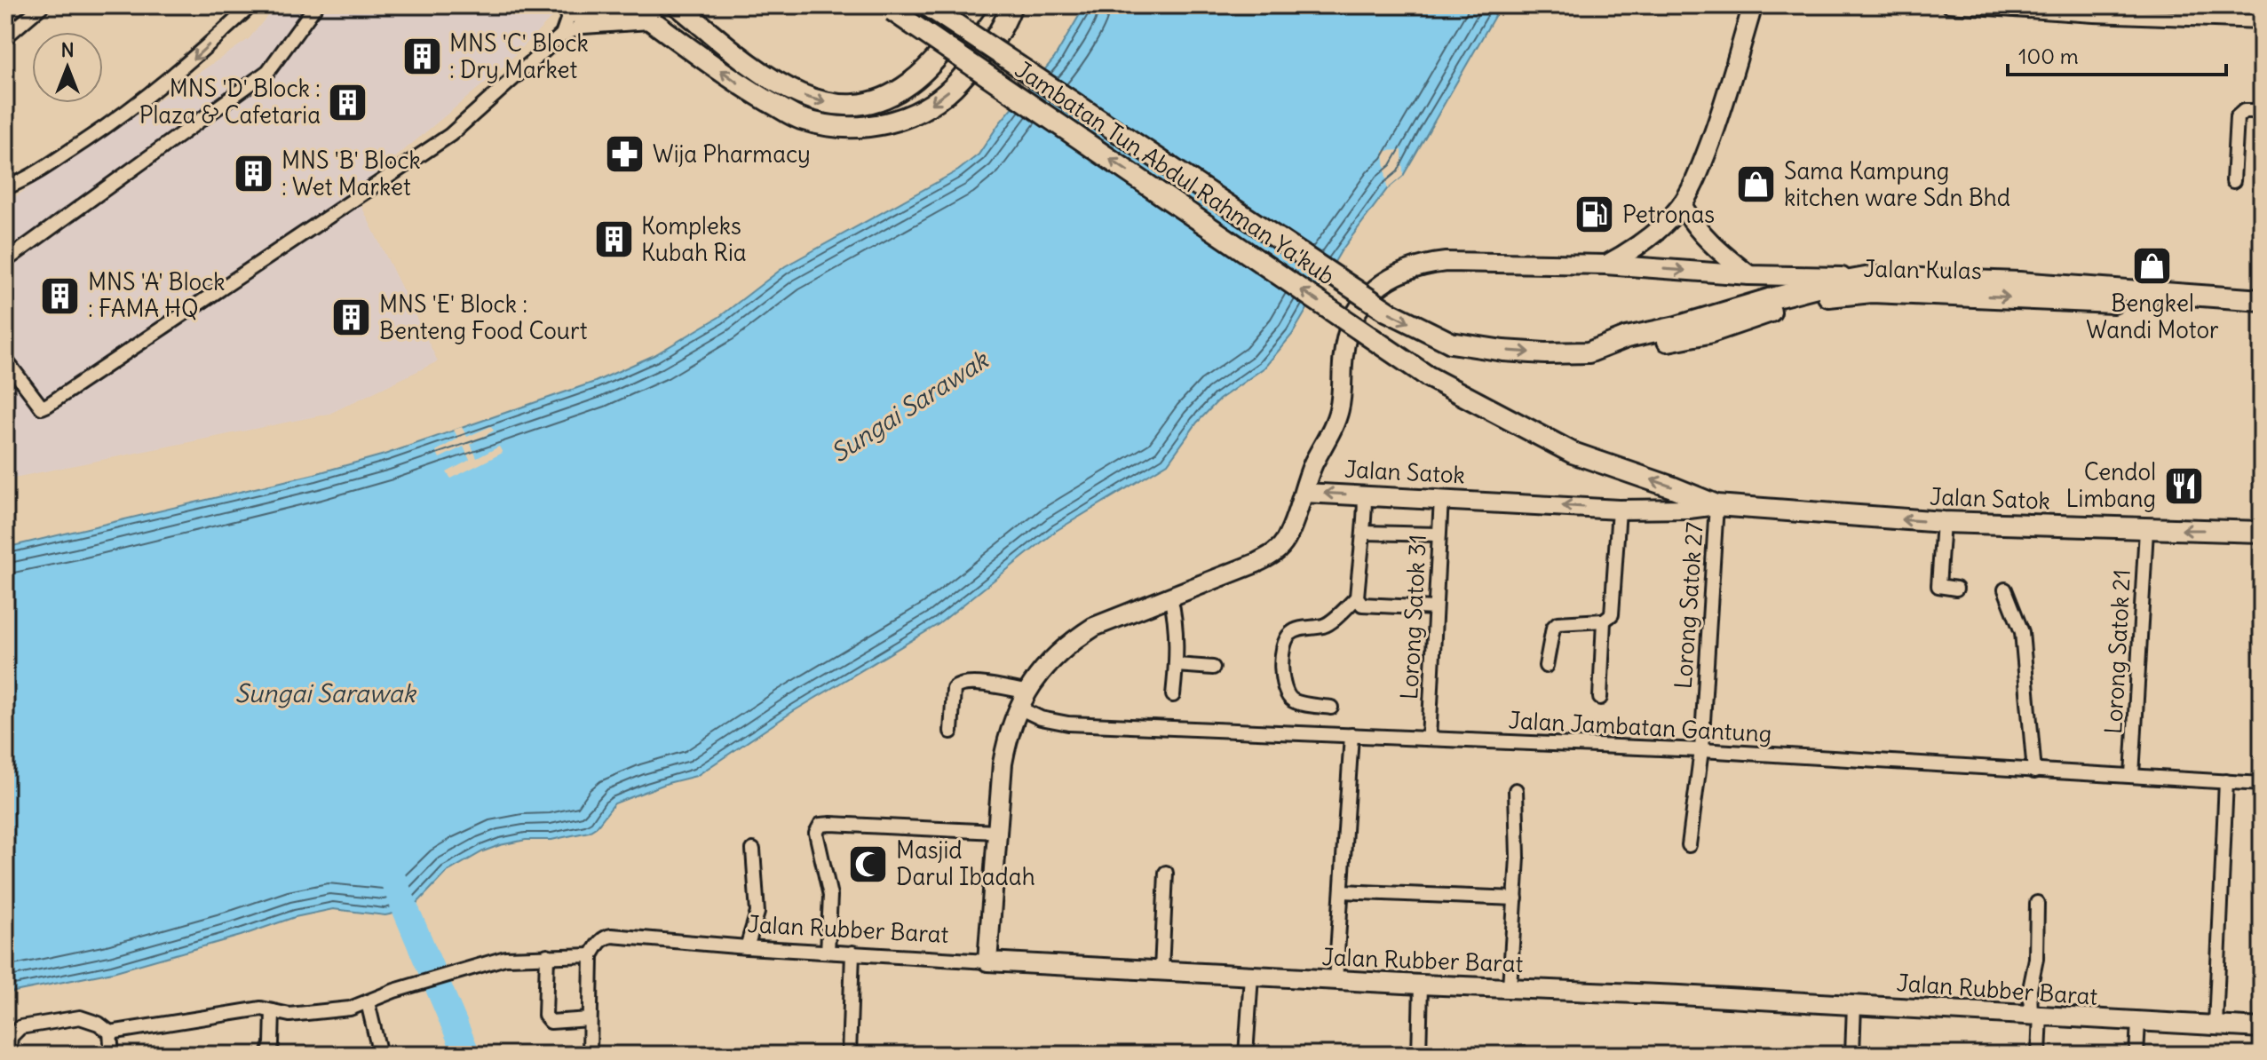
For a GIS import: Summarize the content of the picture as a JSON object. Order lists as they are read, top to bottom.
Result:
{
  "streets": {
    "main road": [
      "Jambatan Tun Abdul Rahman Ya'kub",
      "Jalan Kulas",
      "Jalan Satok",
      "Jalan Rubber Barat"
    ],
    "street": [
      "Lorong Satok 27",
      "Lorong Satok 31",
      "Lorong Satok 21",
      "Jalan Jambatan Gantung"
    ]
  },
  "crossings": [
    ["Jambatan Tun Abdul Rahman Ya'kub", "Jalan Kulas"],
    ["Jambatan Tun Abdul Rahman Ya'kub", "Jalan Satok"],
    ["Jalan Kulas", "Jalan Satok"],
    ["Jalan Kulas", "Jalan Jambatan Gantung"],
    ["Jalan Kulas", "Jalan Rubber Barat"],
    ["Jalan Satok", "Lorong Satok 27"],
    ["Jalan Satok", "Lorong Satok 31"],
    ["Jalan Satok", "Lorong Satok 21"],
    ["Lorong Satok 27", "Jalan Jambatan Gantung"],
    ["Lorong Satok 31", "Jalan Jambatan Gantung"],
    ["Lorong Satok 21", "Jalan Jambatan Gantung"]
  ],
  "one_way": ["Jalan Satok"],
  "water": ["Sungai Sarawak"],
  "places": {
    "building": [
      "MNS 'C' Block : Dry Market",
      "MNS 'D' Block : Plaza & Cafetaria",
      "MNS 'B' Block : Wet Market",
      "Kompleks Kubah Ria",
      "MNS 'A' Block : FAMA HQ",
      "MNS 'E' Block : Benteng Food Court"
    ],
    "pharmacy": ["Wija Pharmacy"],
    "shop": ["Sama Kampung kitchen ware Sdn Bhd", "Bengkel Wandi Motor"],
    "fuel station": ["Petronas"],
    "restaurant": ["Cendol Limbang"],
    "mosque": ["Masjid Darul Ibadah"]
  },
  "scale_bar": "100 m",
  "north": "top"
}
